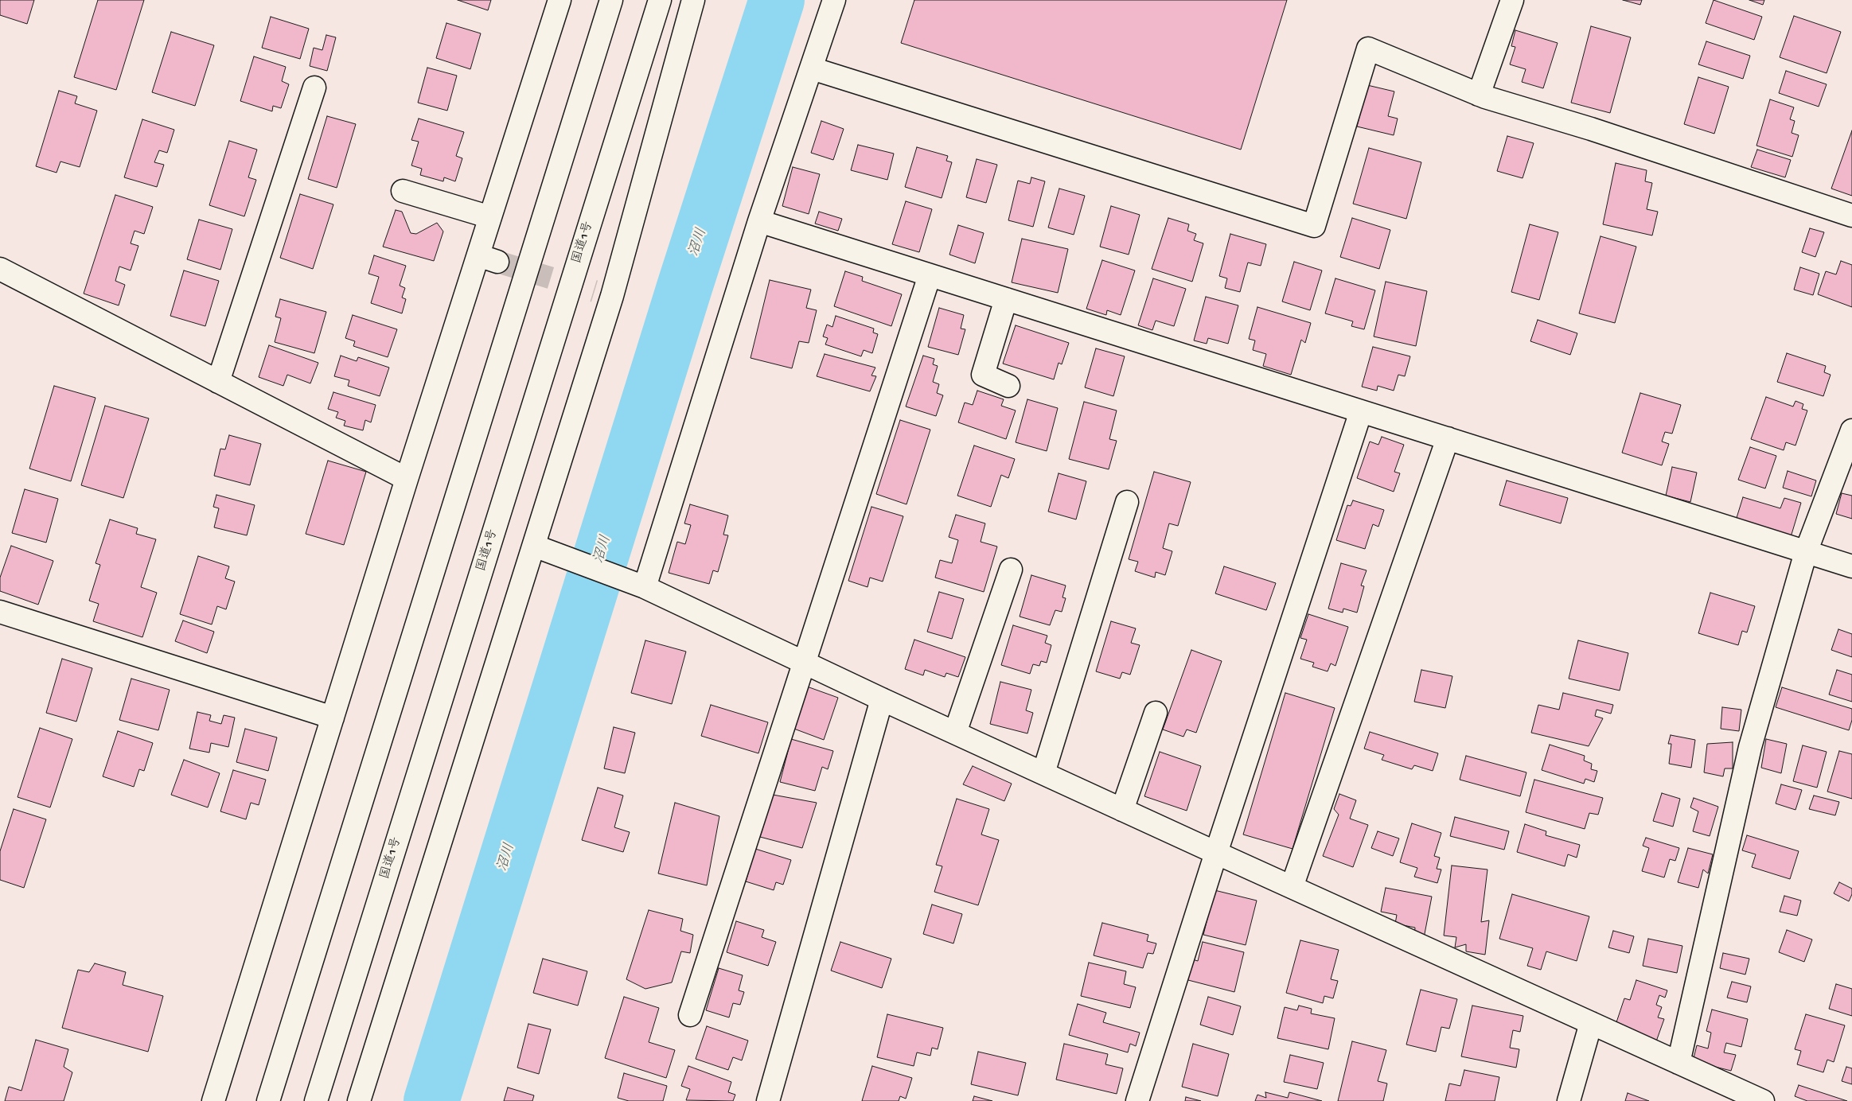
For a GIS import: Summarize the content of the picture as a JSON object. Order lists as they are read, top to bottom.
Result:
{
  "streets": {
    "main road": ["国道1号"]
  },
  "water": ["沼川"]
}
